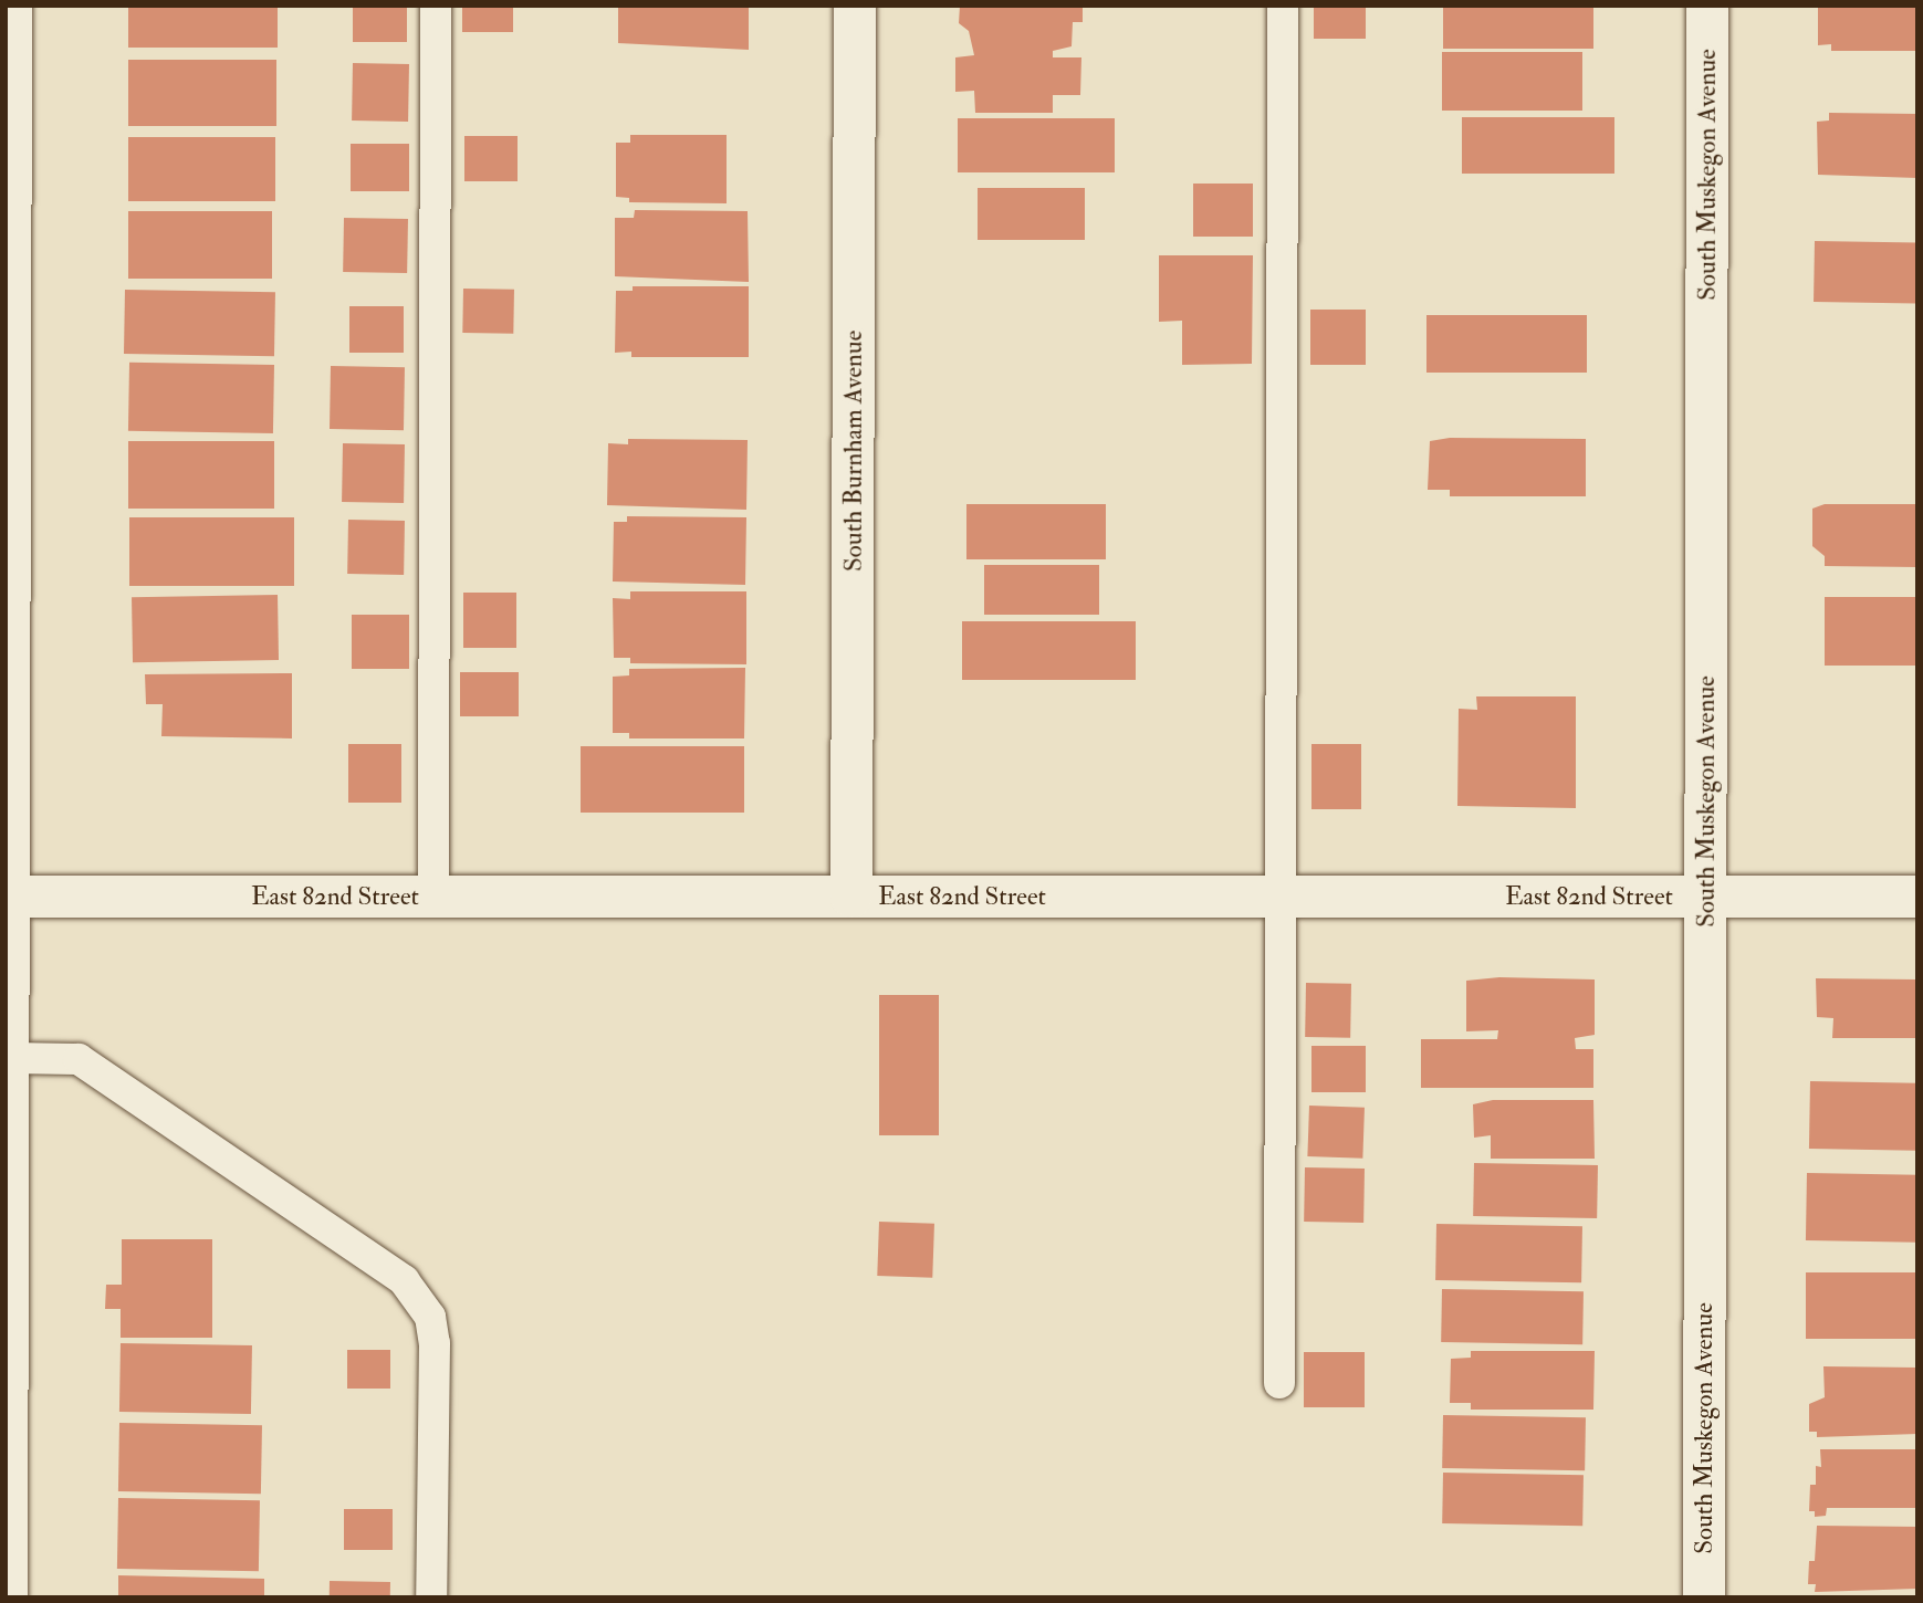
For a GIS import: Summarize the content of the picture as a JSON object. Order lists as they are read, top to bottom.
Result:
{
  "streets": {
    "street": ["South Muskegon Avenue", "South Burnham Avenue", "East 82nd Street"]
  },
  "crossings": [
    ["South Muskegon Avenue", "East 82nd Street"],
    ["South Burnham Avenue", "East 82nd Street"]
  ]
}
